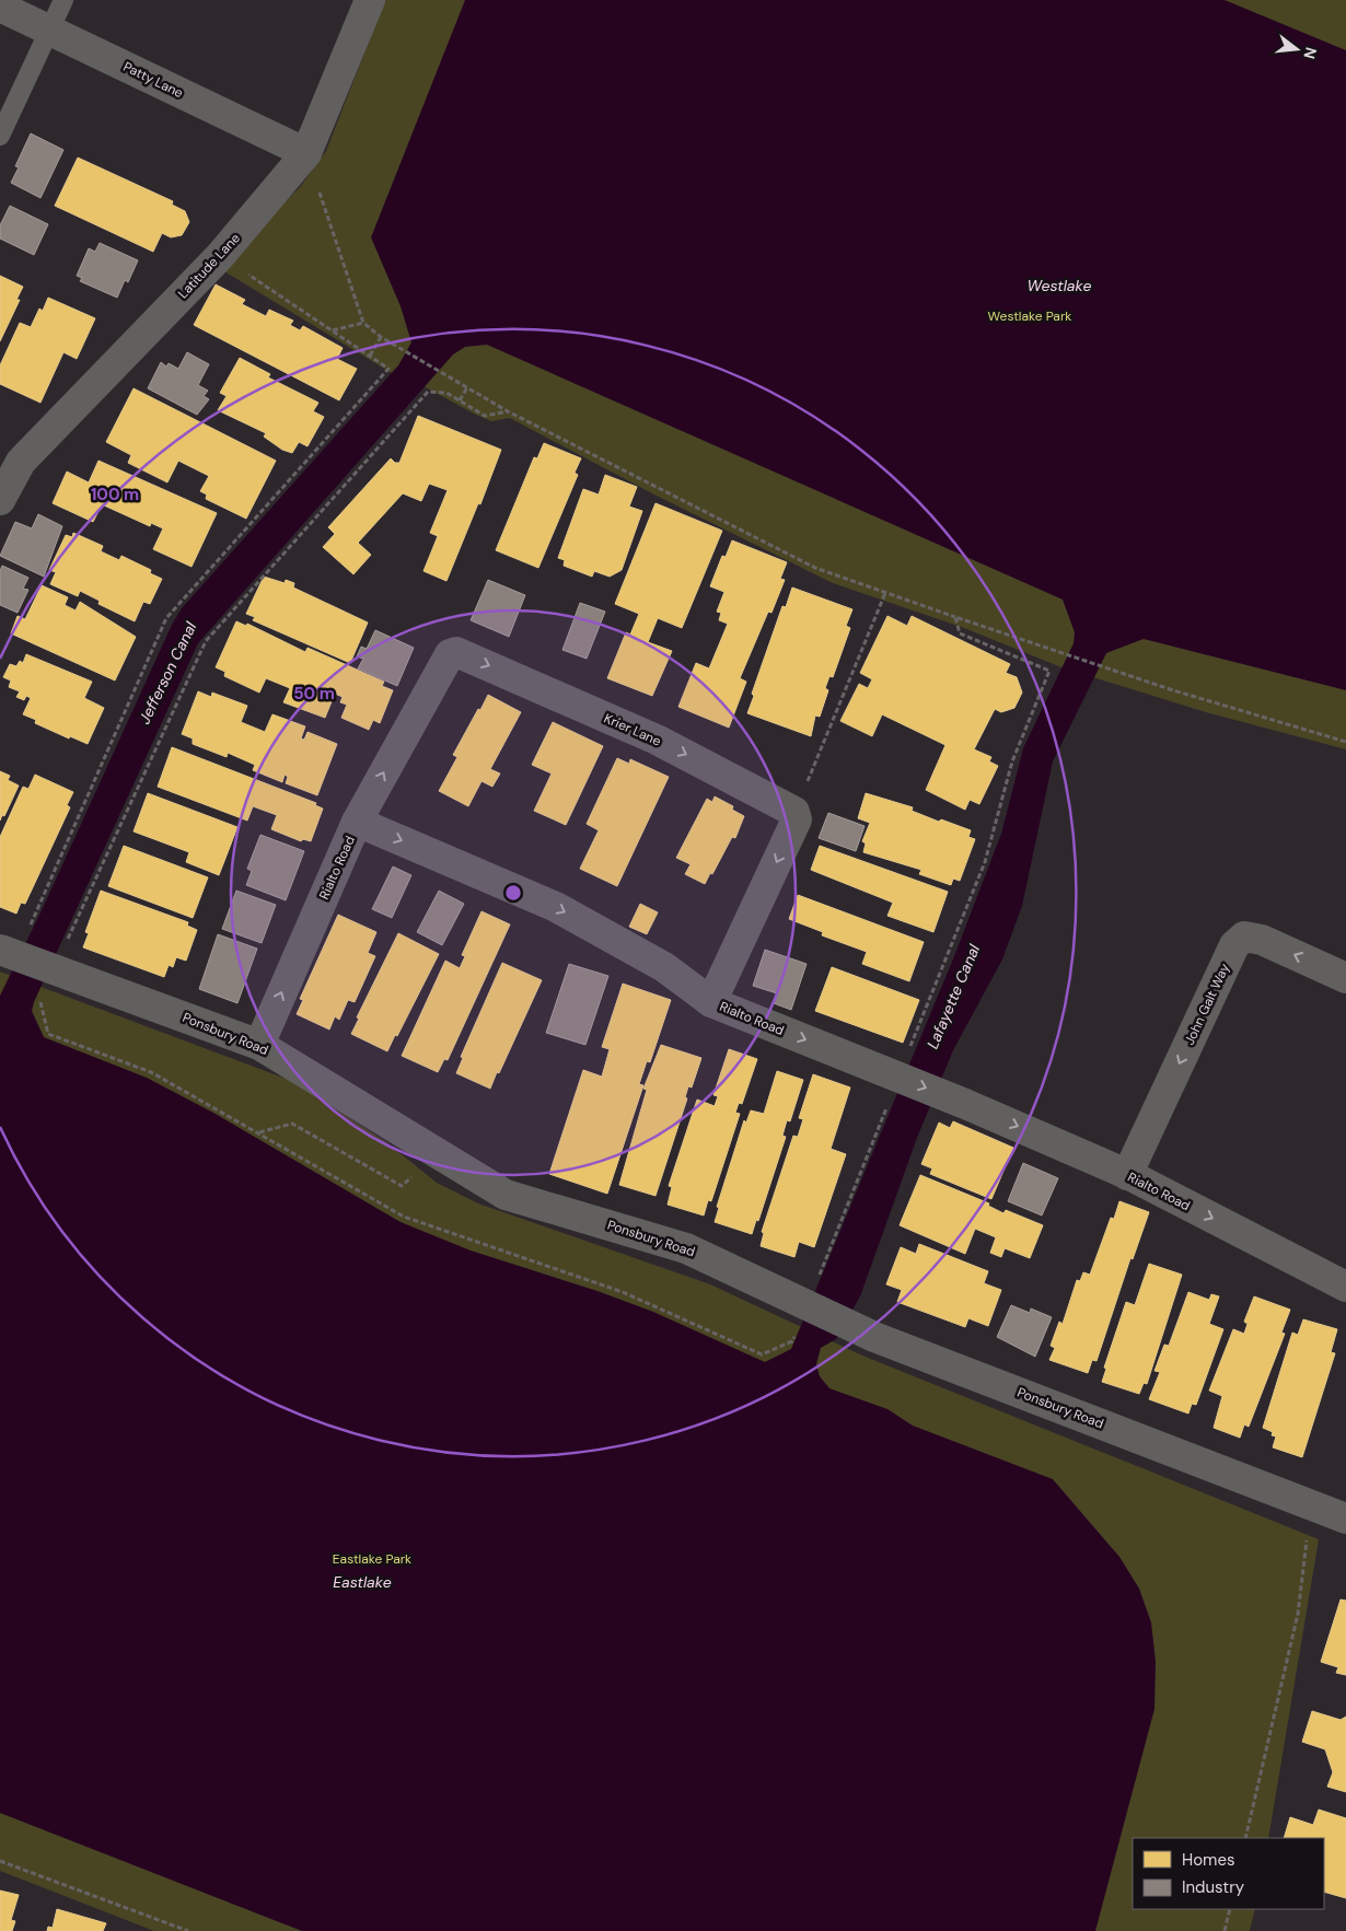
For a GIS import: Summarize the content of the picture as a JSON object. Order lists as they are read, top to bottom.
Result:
{
  "streets": {
    "street": [
      "Patty Lane",
      "Latitude Lane",
      "Krier Lane",
      "Rialto Road",
      "John Galt Way",
      "Ponsbury Road"
    ]
  },
  "crossings": [
    ["Patty Lane", "Latitude Lane"],
    ["Krier Lane", "Rialto Road"],
    ["Rialto Road", "John Galt Way"],
    ["Rialto Road", "Ponsbury Road"]
  ],
  "one_way": ["Rialto Road"],
  "water": [
    "Westlake",
    "Jefferson Canal",
    "Lafayette Canal",
    "Eastlake"
  ],
  "parks": ["Westlake Park", "Eastlake Park"],
  "legend": ["Homes", "Industry"],
  "north": "right",
  "rings": ["100 m", "50 m"]
}
